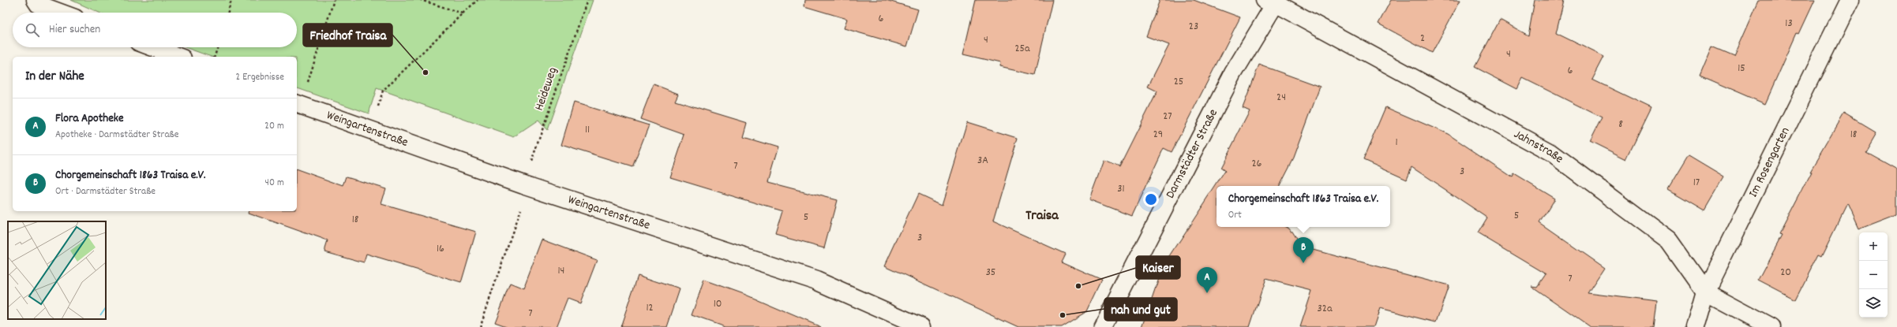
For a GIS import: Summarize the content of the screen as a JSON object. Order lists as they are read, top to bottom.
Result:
{
  "streets": {
    "street": [
      "Weingartenstraße",
      "Jahnstraße",
      "Darmstädter Straße",
      "Im Rosengarten"
    ],
    "path": ["Heideweg"]
  },
  "crossings": [
    ["Heideweg", "Weingartenstraße"],
    ["Jahnstraße", "Darmstädter Straße"],
    ["Jahnstraße", "Im Rosengarten"]
  ],
  "districts": ["Traisa"],
  "places": ["Friedhof Traisa", "Kaiser", "nah und gut"],
  "house_numbers": [
    "6",
    "13",
    "23",
    "2",
    "4",
    "25a",
    "4",
    "15",
    "6",
    "25",
    "24",
    "27",
    "8",
    "11",
    "29",
    "18",
    "1",
    "3A",
    "26",
    "7",
    "3",
    "17",
    "31",
    "5",
    "5",
    "18",
    "3",
    "16",
    "14",
    "35",
    "20",
    "7",
    "10",
    "12",
    "32a",
    "7"
  ],
  "page": {
    "search": "Hier suchen",
    "heading": ["In der Nähe", "2 Ergebnisse"],
    "list": [
      {
        "mark": "A",
        "name": "Flora Apotheke",
        "note": "Apotheke · Darmstädter Straße",
        "value": "20 m"
      },
      {
        "mark": "B",
        "name": "Chorgemeinschaft 1863 Traisa e.V.",
        "note": "Ort · Darmstädter Straße",
        "value": "40 m"
      }
    ],
    "popup": ["Chorgemeinschaft 1863 Traisa e.V.", "Ort"],
    "map_buttons": ["+", "−"],
    "pins": ["B", "A"]
  }
}
